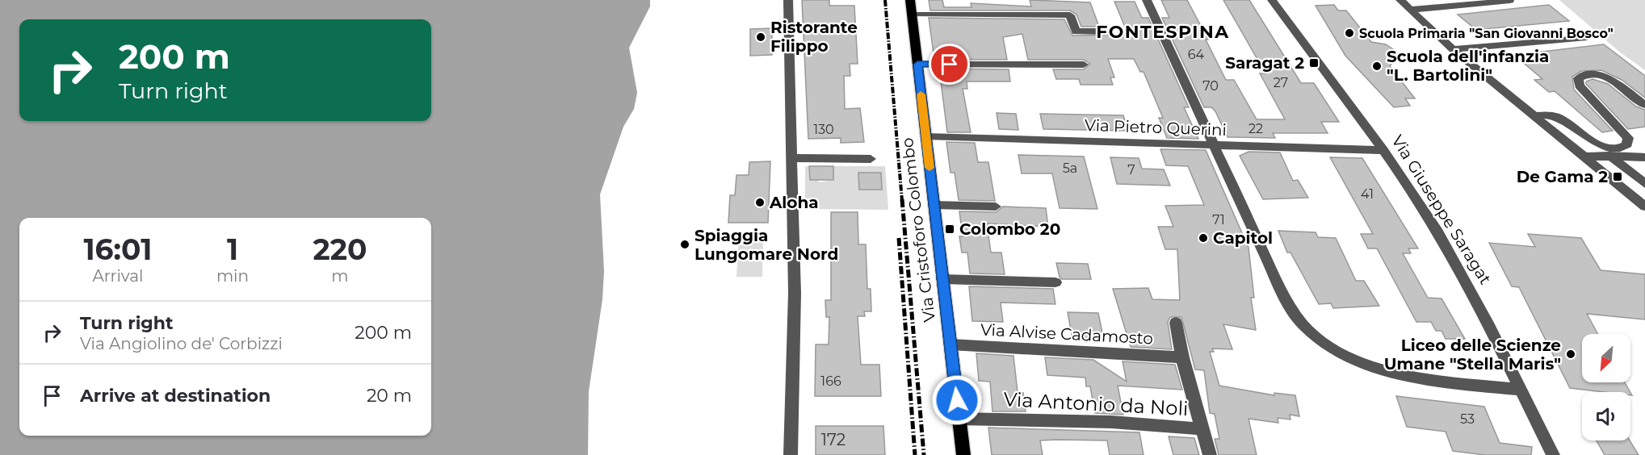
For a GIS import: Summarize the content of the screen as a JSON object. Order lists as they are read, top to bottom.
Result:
{
  "streets": {
    "main road": ["Via Cristoforo Colombo"],
    "street": [
      "Via Pietro Querini",
      "Via Giuseppe Saragat",
      "Via Alvise Cadamosto",
      "Via Antonio da Noli"
    ]
  },
  "crossings": [
    ["Via Pietro Querini", "Via Giuseppe Saragat"],
    ["Via Pietro Querini", "Via Cristoforo Colombo"],
    ["Via Cristoforo Colombo", "Via Alvise Cadamosto"],
    ["Via Cristoforo Colombo", "Via Antonio da Noli"],
    ["Via Alvise Cadamosto", "Via Antonio da Noli"]
  ],
  "districts": ["FONTESPINA"],
  "places": {
    "other": [
      "Scuola Primaria \"San Giovanni Bosco\"",
      "Ristorante Filippo",
      "Scuola dell'infanzia \"L. Bartolini\"",
      "Aloha",
      "Capitol",
      "Spiaggia Lungomare Nord",
      "Liceo delle Scienze Umane \"Stella Maris\""
    ],
    "transit": ["Saragat 2", "De Gama 2", "Colombo 20"]
  },
  "house_numbers": [
    "64",
    "27",
    "70",
    "22",
    "130",
    "5a",
    "7",
    "41",
    "71",
    "166",
    "53",
    "172"
  ],
  "north": "bottom left",
  "page": {
    "turn": ["200 m", "Turn right"],
    "eta": [
      "16:01",
      "Arrival",
      "1",
      "min",
      "220",
      "m"
    ],
    "list": [
      {
        "name": "Turn right",
        "note": "Via Angiolino de' Corbizzi",
        "value": "200 m"
      },
      {
        "name": "Arrive at destination",
        "value": "20 m"
      }
    ]
  }
}
